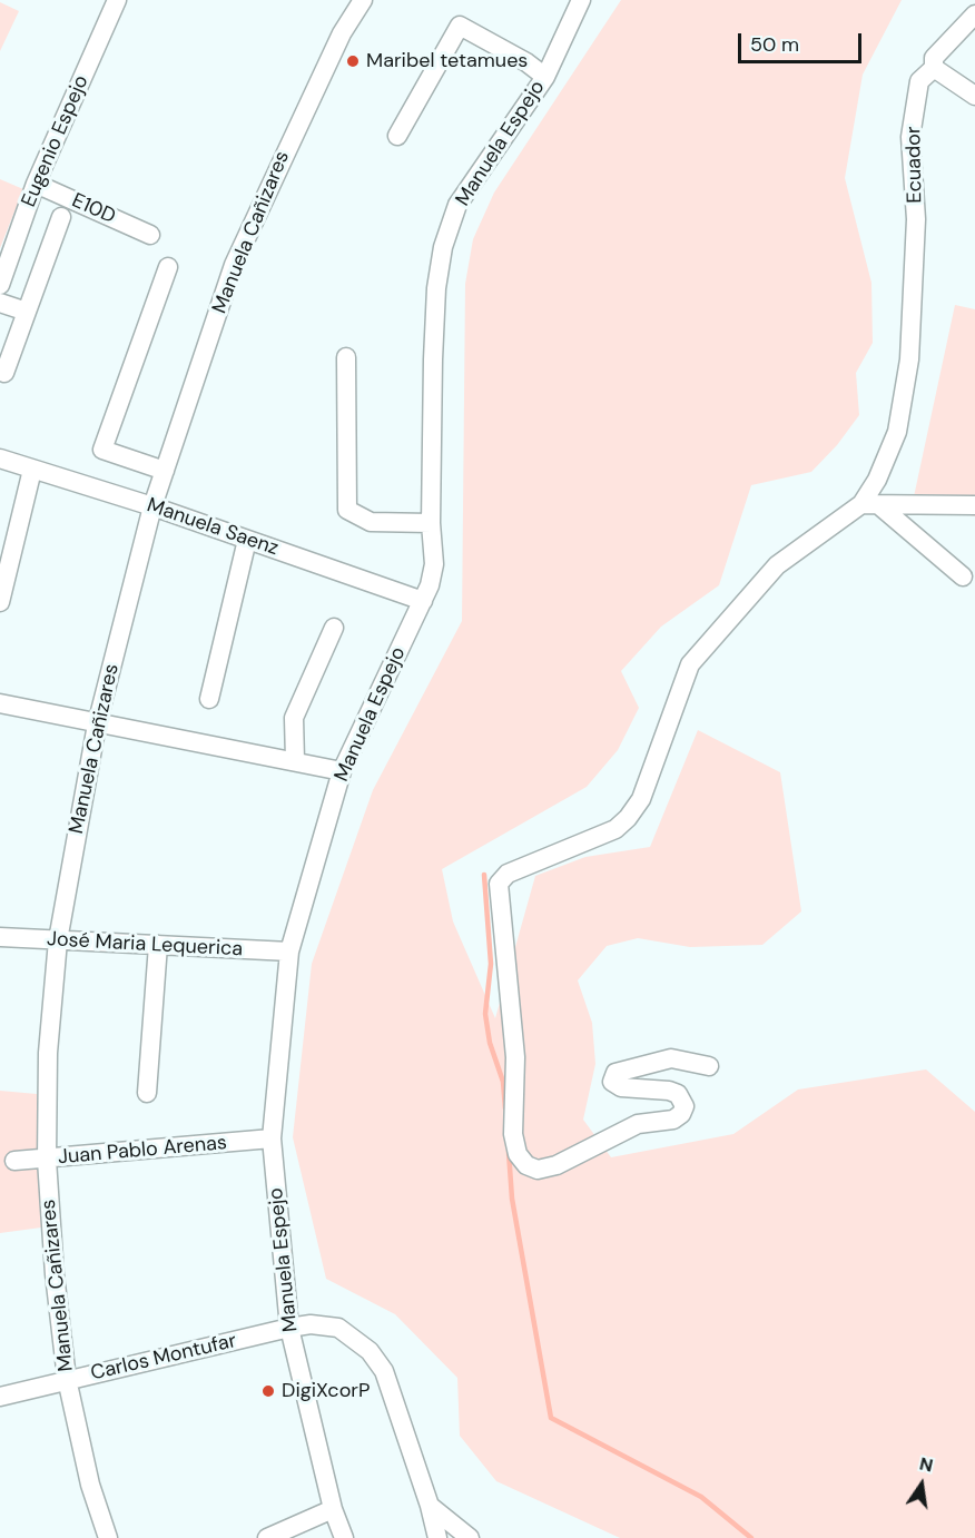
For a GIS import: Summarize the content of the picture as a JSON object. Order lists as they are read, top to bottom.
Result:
{
  "streets": {
    "street": [
      "Eugenio Espejo",
      "Manuela Espejo",
      "Ecuador",
      "E10D",
      "Manuela Cañizares",
      "Manuela Saenz",
      "José Maria Lequerica",
      "Juan Pablo Arenas",
      "Carlos Montufar"
    ]
  },
  "crossings": [
    ["Eugenio Espejo", "E10D"],
    ["Manuela Espejo", "Manuela Saenz"],
    ["Manuela Espejo", "José Maria Lequerica"],
    ["Manuela Espejo", "Juan Pablo Arenas"],
    ["Manuela Espejo", "Carlos Montufar"],
    ["Manuela Cañizares", "Manuela Saenz"],
    ["Manuela Cañizares", "José Maria Lequerica"],
    ["Manuela Cañizares", "Juan Pablo Arenas"],
    ["Manuela Cañizares", "Carlos Montufar"]
  ],
  "places": ["Maribel tetamues", "DigiXcorP"],
  "scale_bar": "50 m",
  "north": "top"
}
